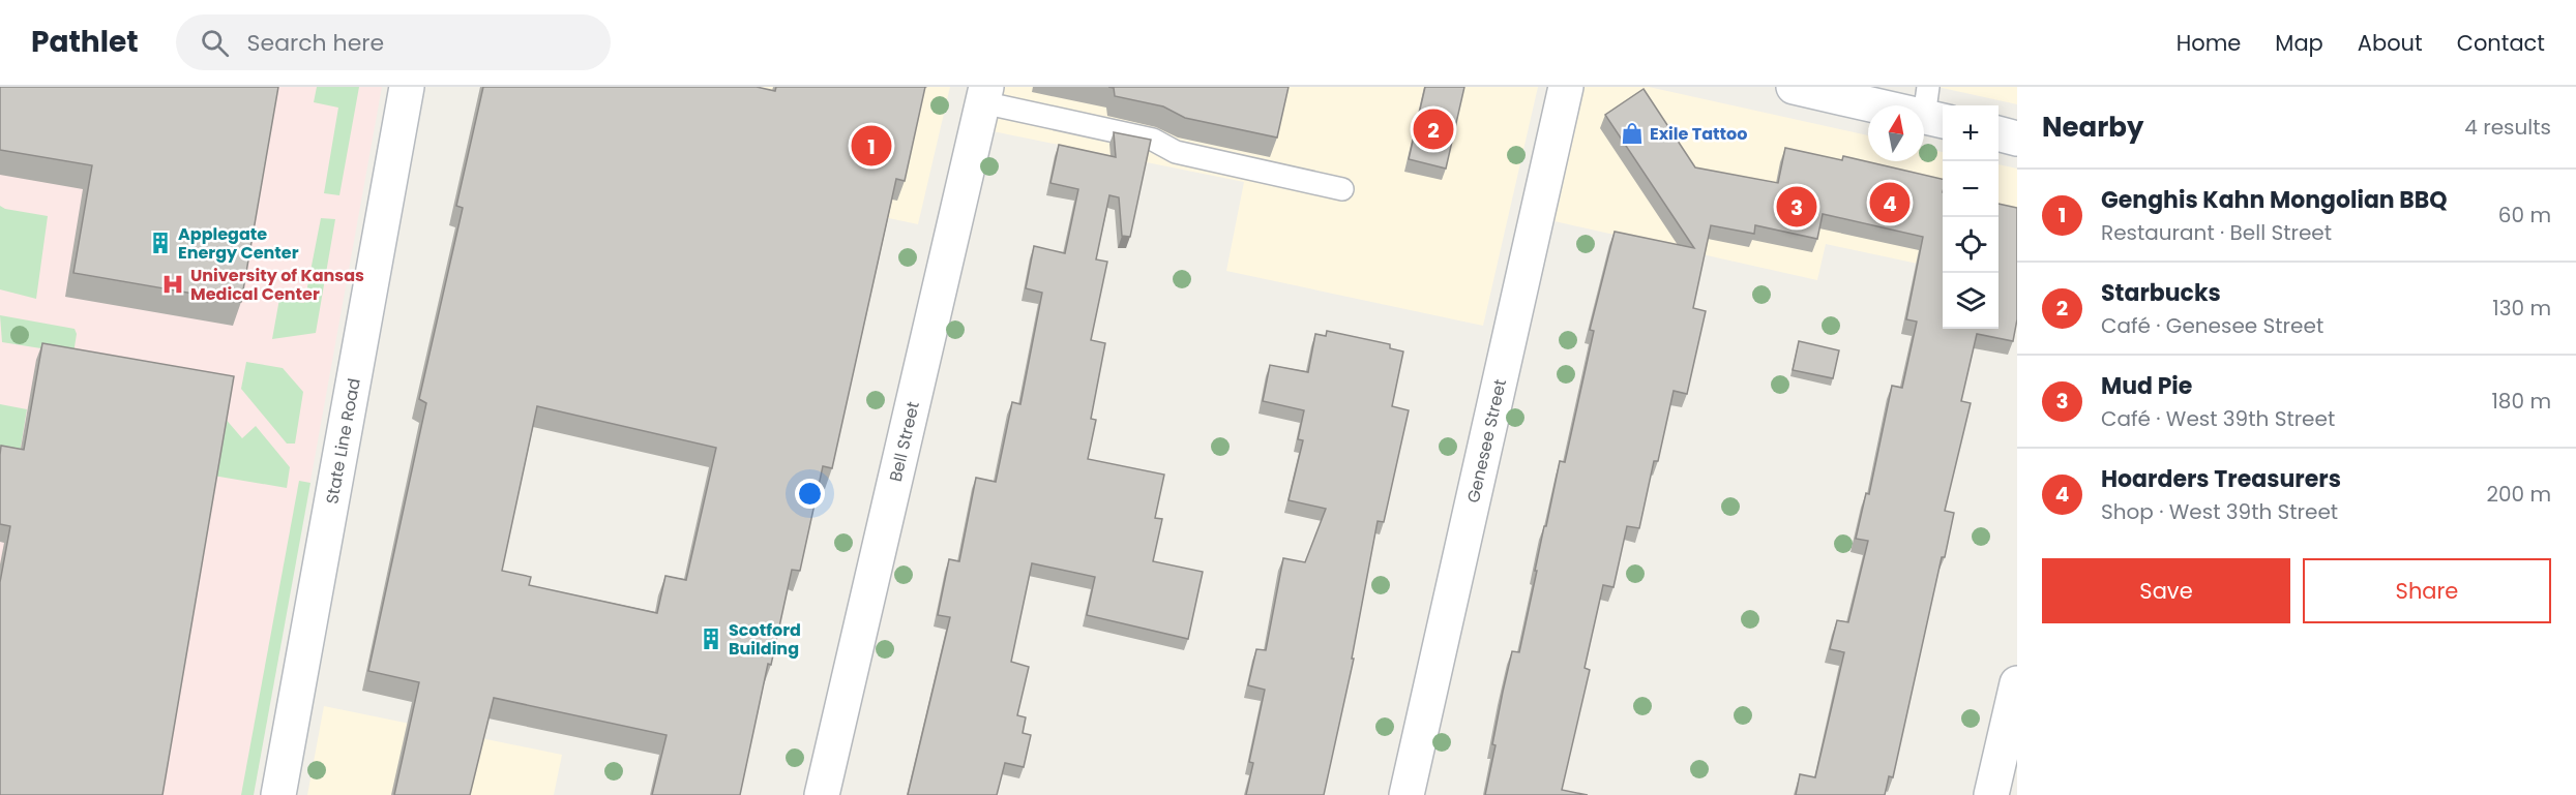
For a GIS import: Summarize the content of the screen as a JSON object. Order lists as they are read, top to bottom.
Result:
{
  "streets": {
    "street": ["State Line Road", "Bell Street", "Genesee Street"]
  },
  "places": {
    "shop": ["Exile Tattoo"],
    "building": ["Applegate Energy Center", "Scotford Building"],
    "hospital": ["University of Kansas Medical Center"]
  },
  "north": "top",
  "page": {
    "header": "Pathlet",
    "search": "Search here",
    "nav": [
      "Home",
      "Map",
      "About",
      "Contact"
    ],
    "heading": ["Nearby", "4 results"],
    "map_buttons": ["+", "−"],
    "pins": [
      "2",
      "1",
      "4",
      "3"
    ],
    "list": [
      {
        "mark": "1",
        "name": "Genghis Kahn Mongolian BBQ",
        "note": "Restaurant · Bell Street",
        "value": "60 m"
      },
      {
        "mark": "2",
        "name": "Starbucks",
        "note": "Café · Genesee Street",
        "value": "130 m"
      },
      {
        "mark": "3",
        "name": "Mud Pie",
        "note": "Café · West 39th Street",
        "value": "180 m"
      },
      {
        "mark": "4",
        "name": "Hoarders Treasurers",
        "note": "Shop · West 39th Street",
        "value": "200 m"
      }
    ],
    "buttons": ["Save", "Share"]
  }
}
